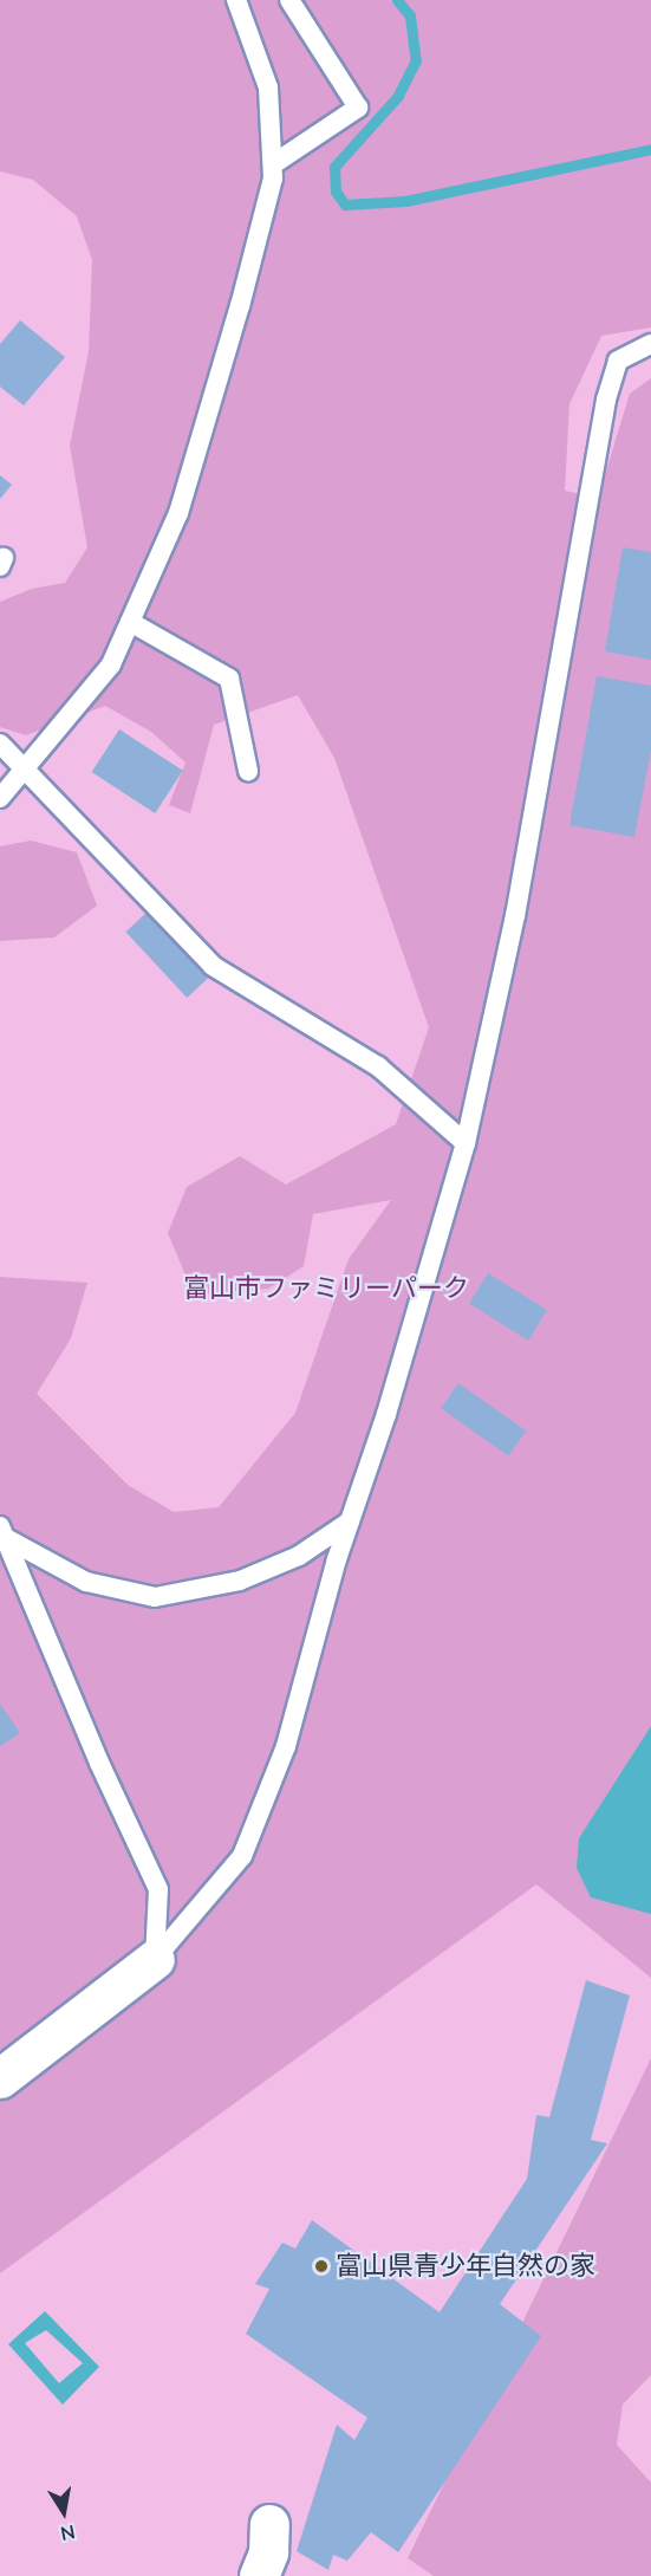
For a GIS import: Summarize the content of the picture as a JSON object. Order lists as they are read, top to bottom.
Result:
{
  "parks": ["富山市ファミリーパーク"],
  "places": ["富山県青少年自然の家"],
  "north": "bottom"
}
